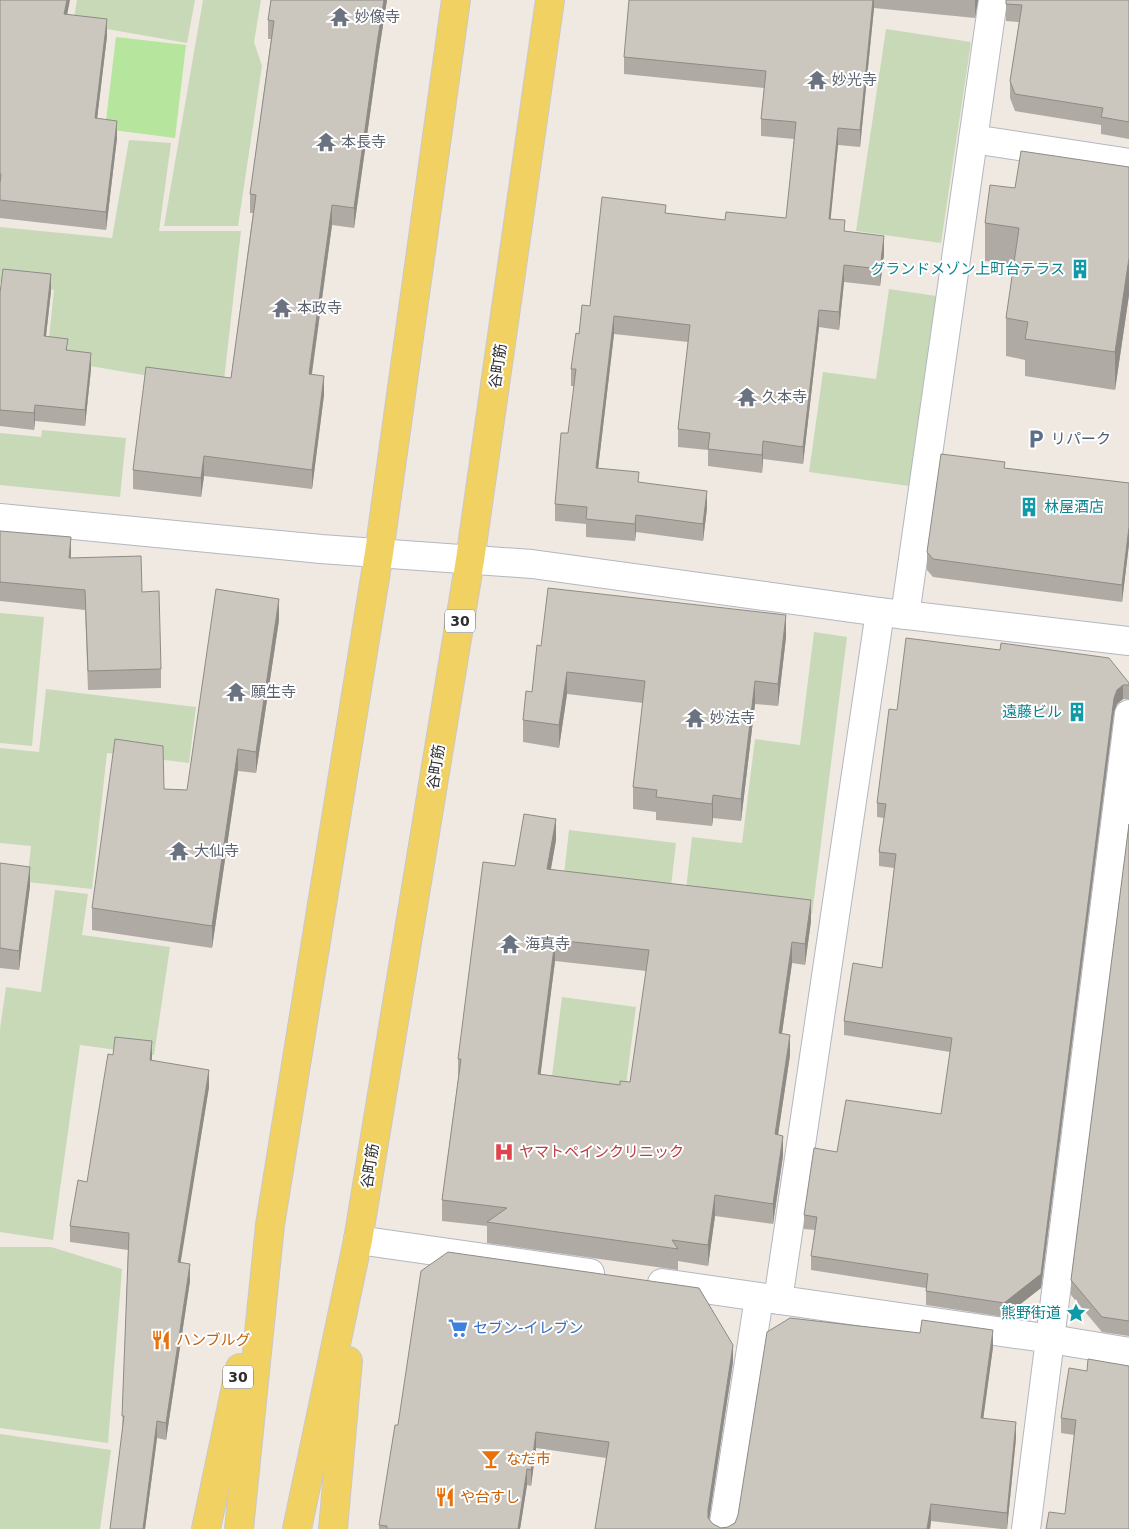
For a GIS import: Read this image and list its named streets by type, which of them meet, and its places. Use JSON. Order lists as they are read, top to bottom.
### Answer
{
  "streets": {
    "main road": ["谷町筋", "30"]
  },
  "crossings": [
    ["谷町筋", "30"]
  ],
  "places": {
    "temple": [
      "妙像寺",
      "妙光寺",
      "本長寺",
      "本政寺",
      "久本寺",
      "願生寺",
      "妙法寺",
      "大仙寺",
      "海真寺"
    ],
    "building": ["グランドメゾン上町台テラス", "林屋酒店", "遠藤ビル"],
    "parking": ["リパーク"],
    "hospital": ["ヤマトペインクリニック"],
    "place": ["熊野街道"],
    "supermarket": ["セブン-イレブン"],
    "restaurant": ["ハンブルグ", "や台すし"],
    "bar": ["なだ市"]
  }
}
